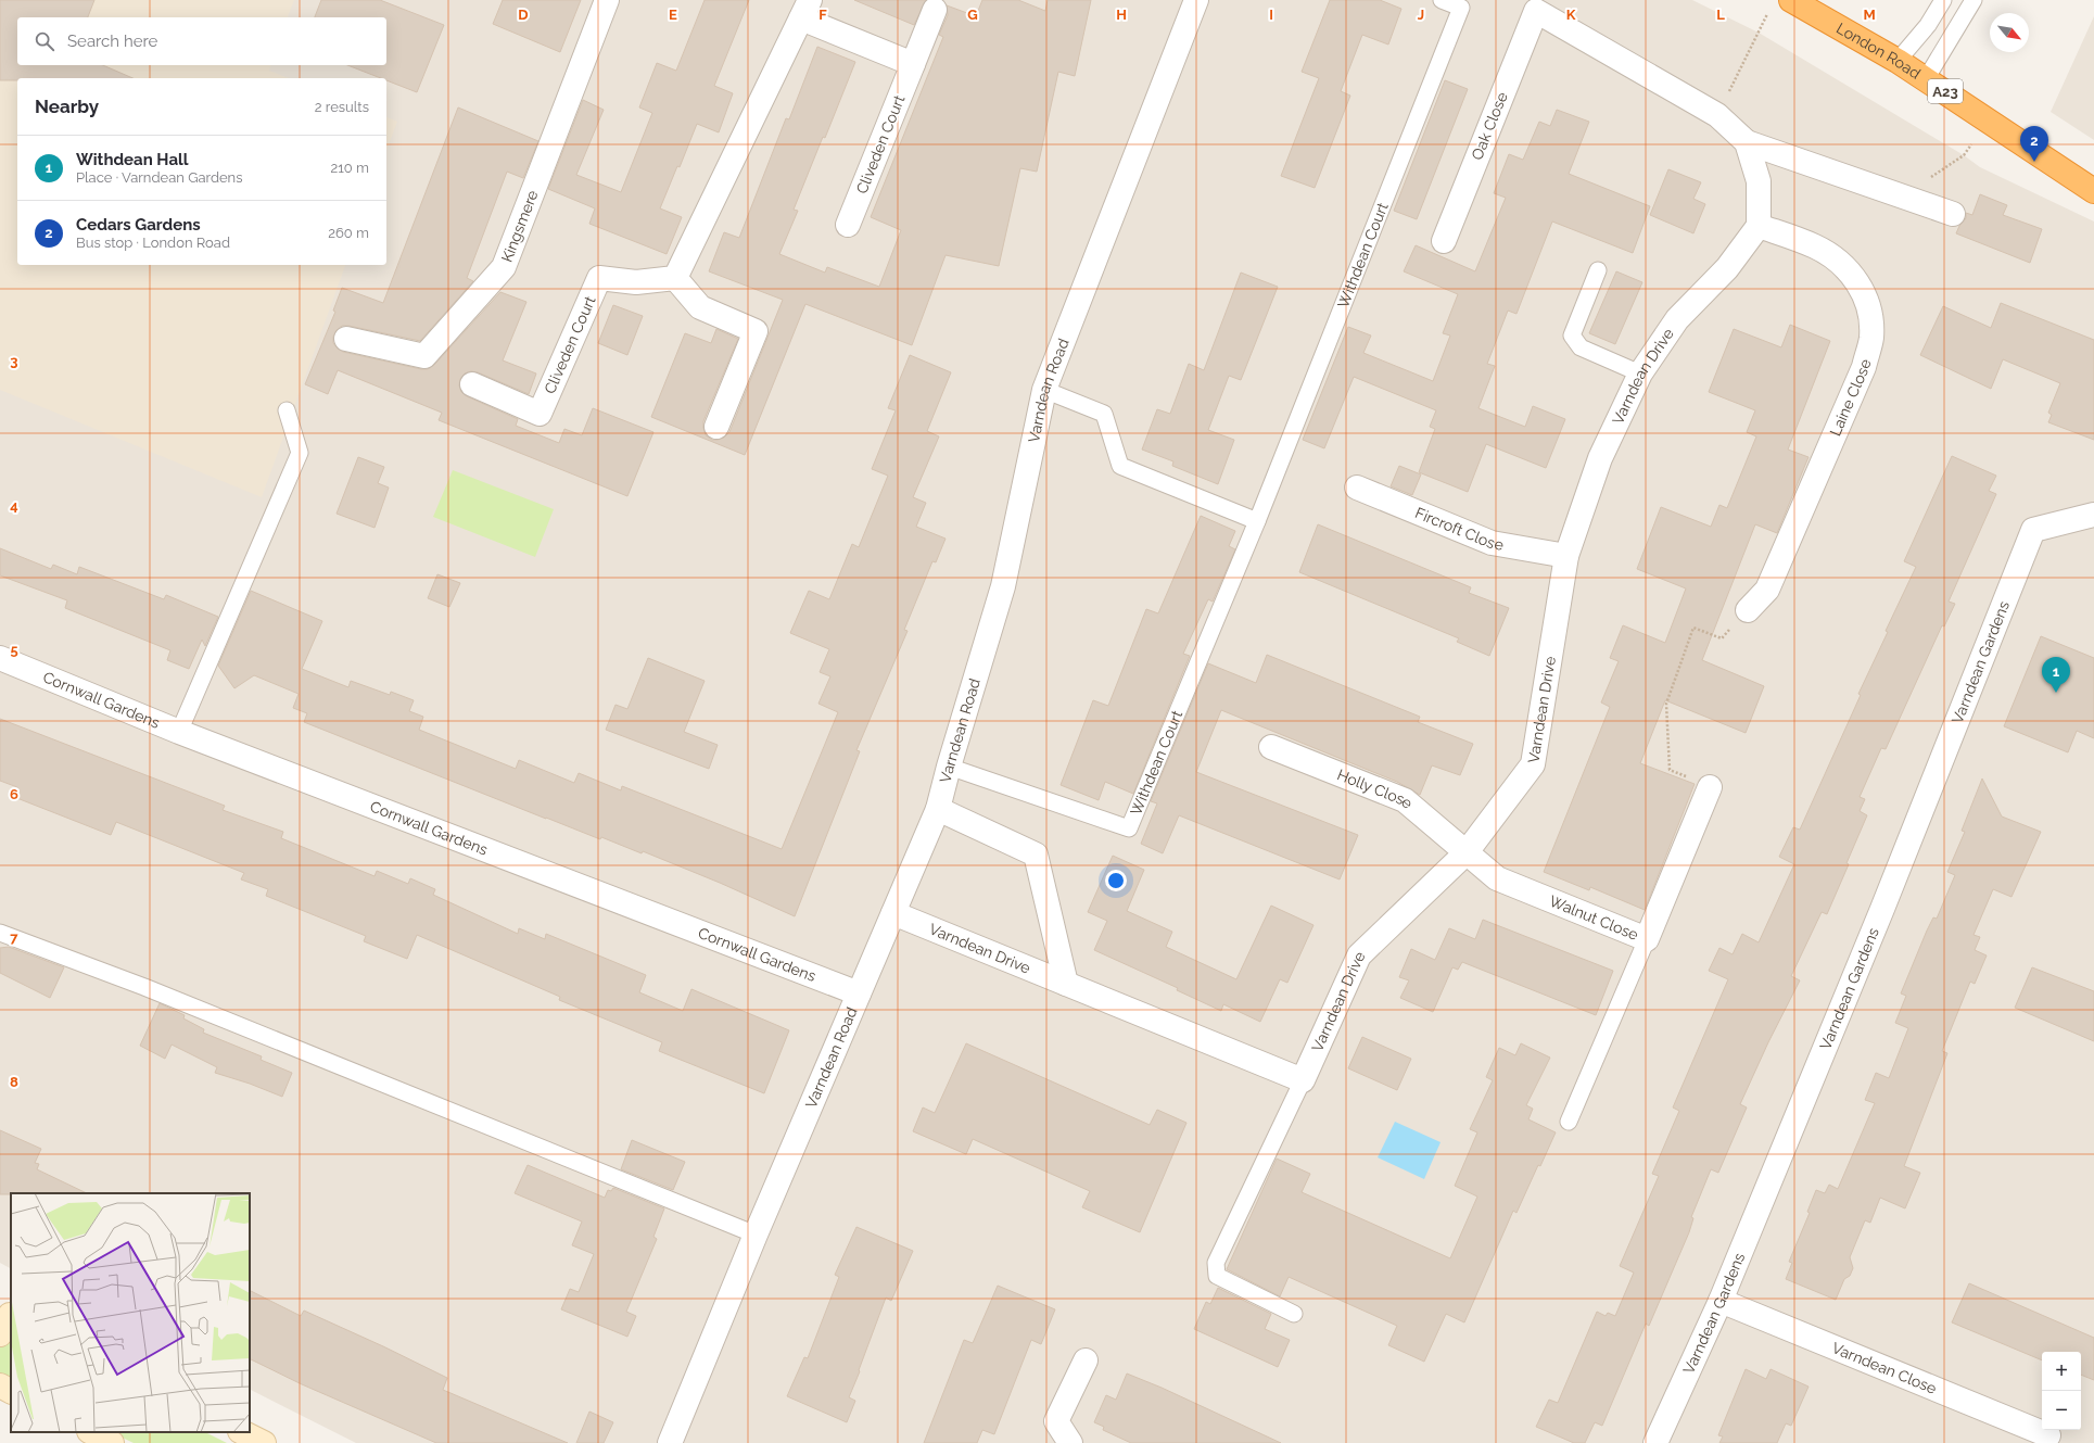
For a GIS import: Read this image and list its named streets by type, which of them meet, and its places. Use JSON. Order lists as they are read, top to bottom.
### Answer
{
  "streets": {
    "highway": ["London Road", "A23"],
    "street": [
      "Oak Close",
      "Cliveden Court",
      "Kingsmere",
      "Varndean Drive",
      "Varndean Road",
      "Laine Close",
      "Fircroft Close",
      "Varndean Gardens",
      "Cornwall Gardens",
      "Holly Close",
      "Walnut Close",
      "Varndean Close"
    ],
    "lane": ["Withdean Court"]
  },
  "crossings": [
    ["Withdean Court", "Varndean Road"],
    ["Varndean Drive", "Varndean Road"],
    ["Varndean Drive", "Laine Close"],
    ["Varndean Drive", "Fircroft Close"],
    ["Varndean Drive", "Holly Close"],
    ["Varndean Drive", "Walnut Close"],
    ["Varndean Road", "Cornwall Gardens"],
    ["Varndean Gardens", "Varndean Close"],
    ["Holly Close", "Walnut Close"]
  ],
  "north": "bottom right",
  "page": {
    "search": "Search here",
    "heading": ["Nearby", "2 results"],
    "pins": ["2", "1"],
    "list": [
      {
        "mark": "1",
        "name": "Withdean Hall",
        "note": "Place · Varndean Gardens",
        "value": "210 m"
      },
      {
        "mark": "2",
        "name": "Cedars Gardens",
        "note": "Bus stop · London Road",
        "value": "260 m"
      }
    ],
    "map_buttons": ["+", "−"]
  },
  "grid": {
    "columns": [
      "D",
      "E",
      "F",
      "G",
      "H",
      "I",
      "J",
      "K",
      "L",
      "M"
    ],
    "rows": [
      "3",
      "4",
      "5",
      "6",
      "7",
      "8"
    ]
  }
}
